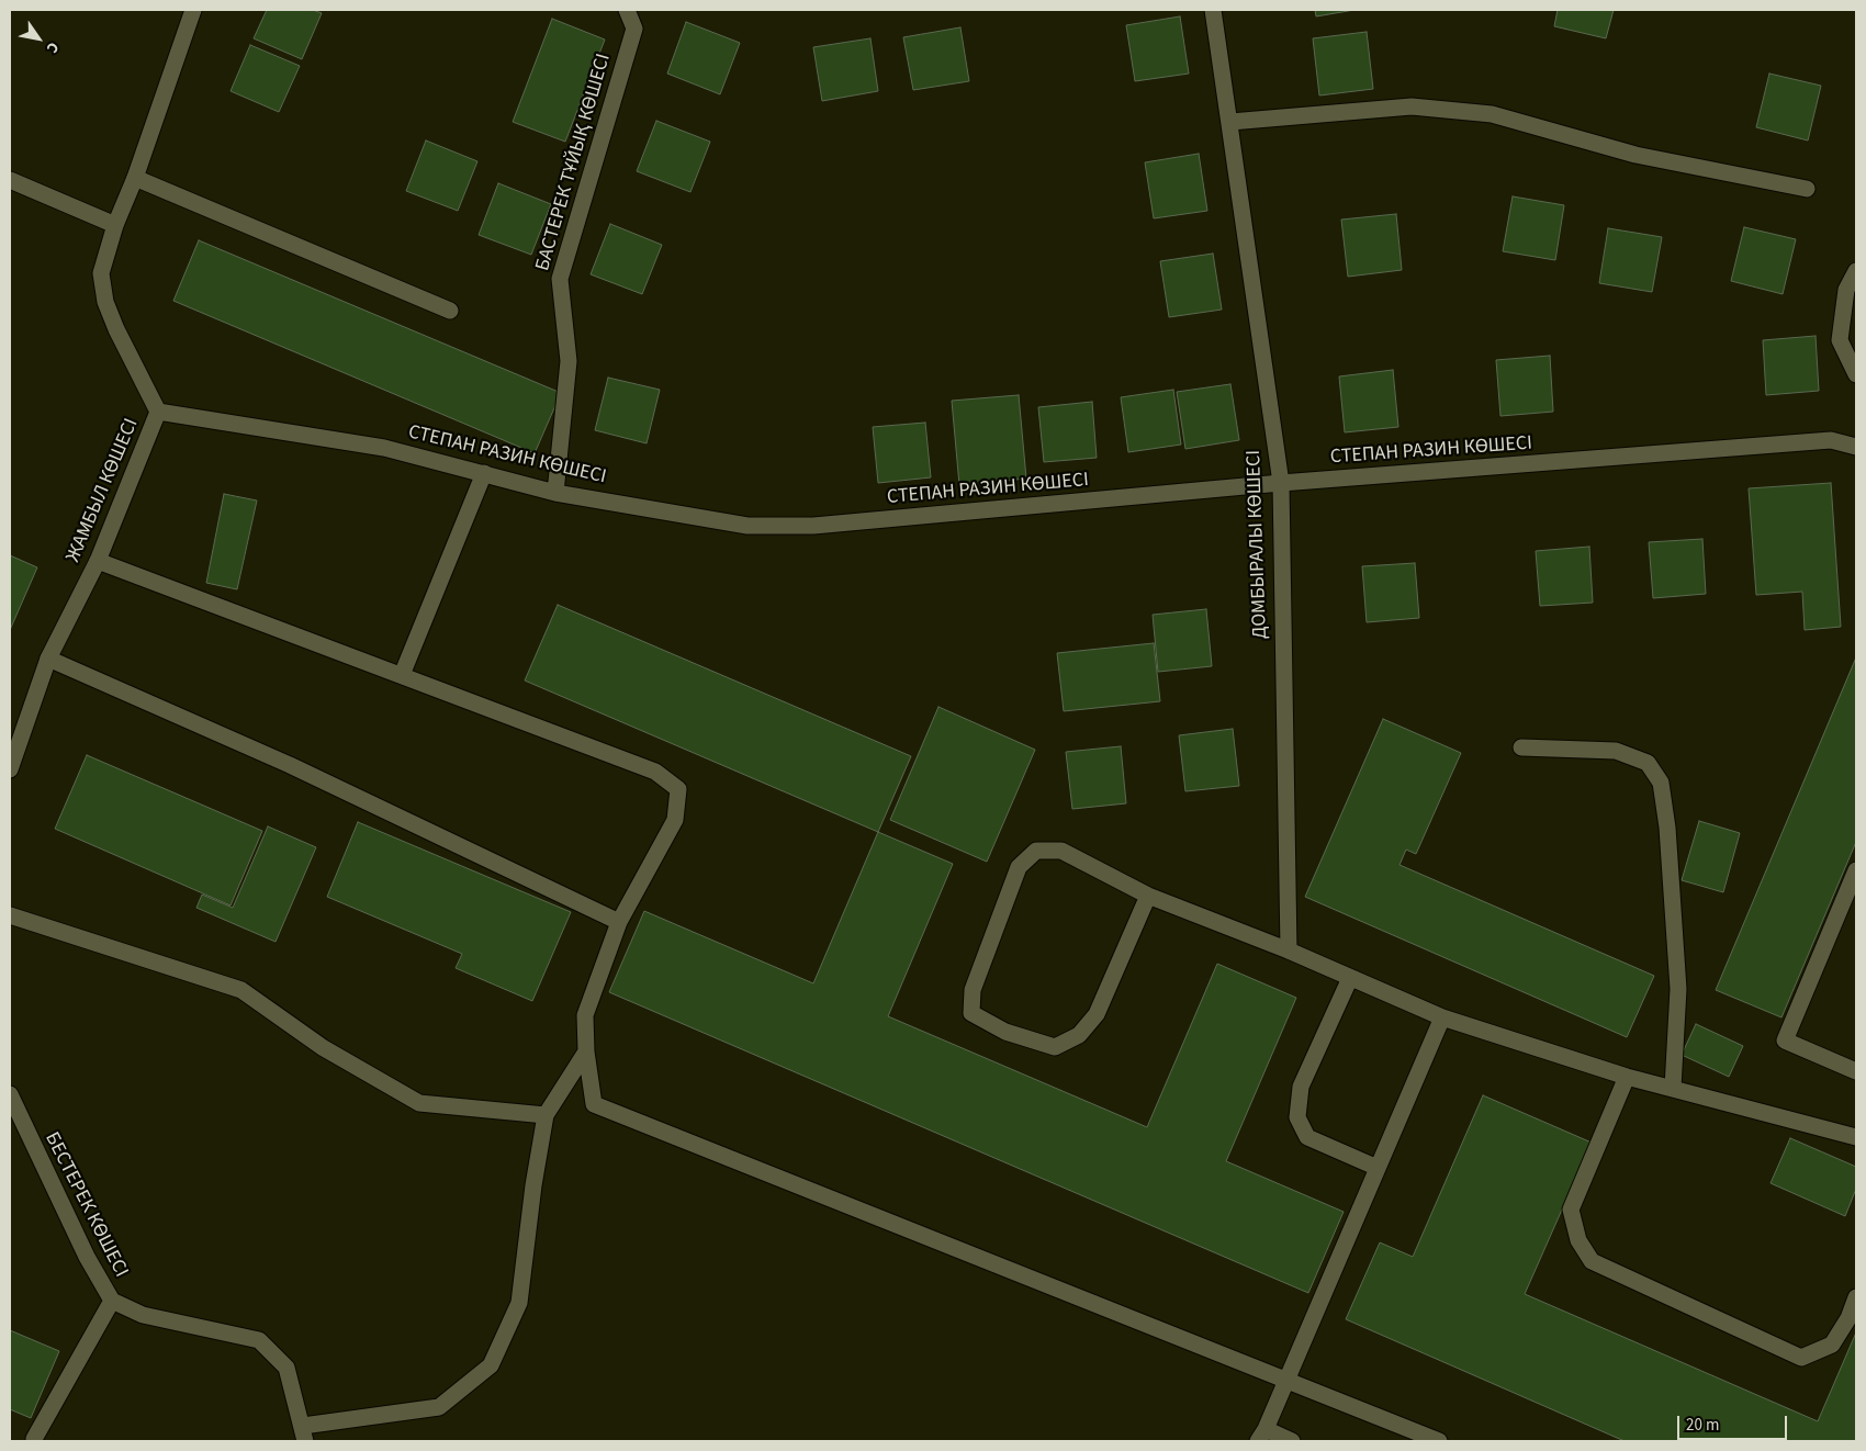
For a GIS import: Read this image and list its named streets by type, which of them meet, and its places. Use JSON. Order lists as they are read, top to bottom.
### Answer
{
  "streets": {
    "street": [
      "БАСТЕРЕК ТҰЙЫҚ КӨШЕСІ",
      "СТЕПАН РАЗИН КӨШЕСІ",
      "ЖАМБЫЛ КӨШЕСІ",
      "ДОМБЫРАЛЫ КӨШЕСІ",
      "БЕСТЕРЕК КӨШЕСІ"
    ]
  },
  "crossings": [
    ["БАСТЕРЕК ТҰЙЫҚ КӨШЕСІ", "СТЕПАН РАЗИН КӨШЕСІ"],
    ["СТЕПАН РАЗИН КӨШЕСІ", "ЖАМБЫЛ КӨШЕСІ"],
    ["СТЕПАН РАЗИН КӨШЕСІ", "ДОМБЫРАЛЫ КӨШЕСІ"]
  ],
  "scale_bar": "20 m",
  "north": "bottom right"
}
